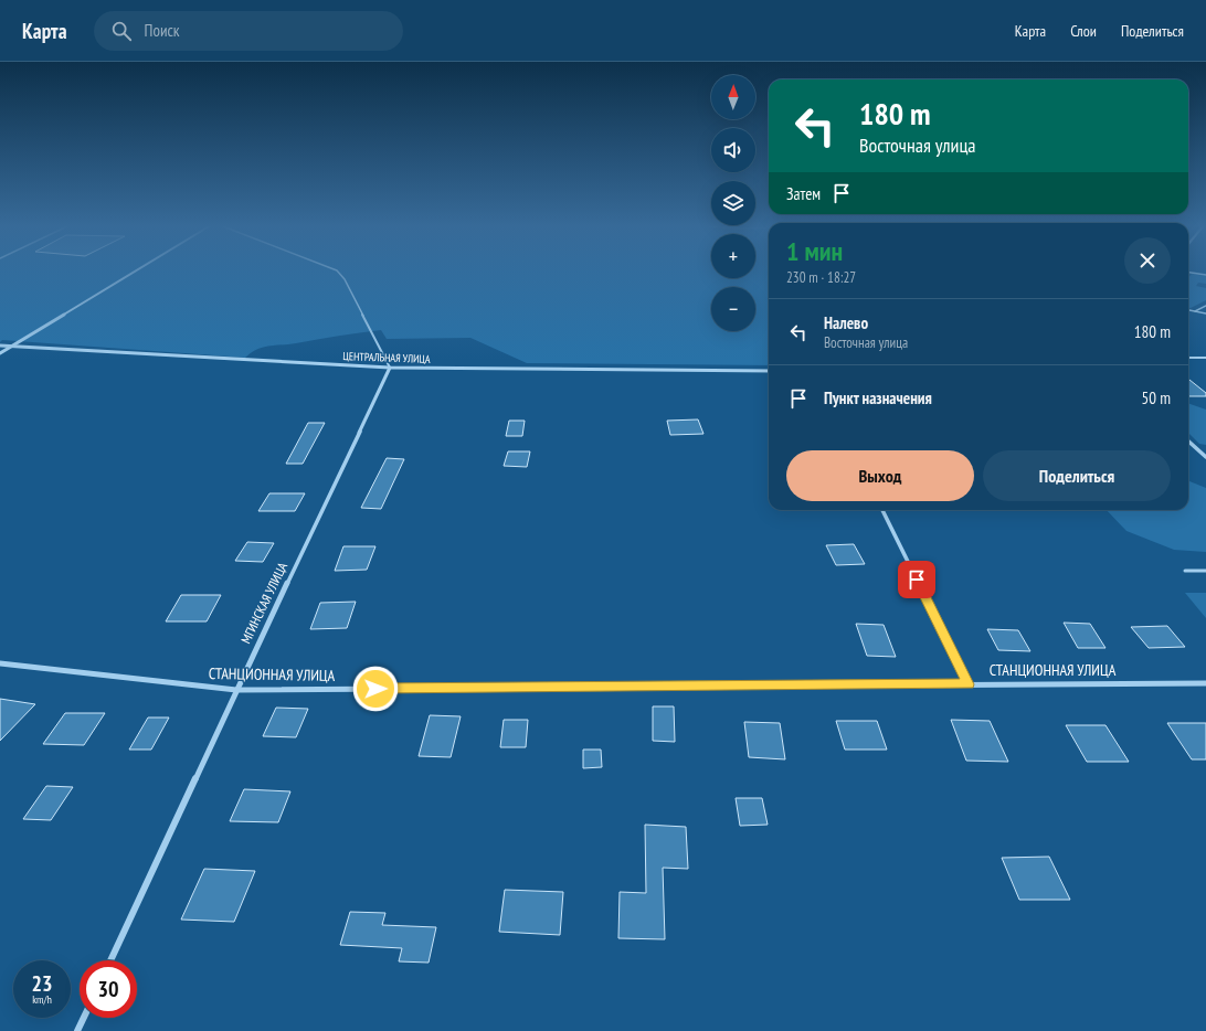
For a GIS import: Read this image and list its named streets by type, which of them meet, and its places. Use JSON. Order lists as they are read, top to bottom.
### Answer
{
  "streets": {
    "street": ["ЦЕНТРАЛЬНАЯ УЛИЦА", "МГИНСКАЯ УЛИЦА", "СТАНЦИОННАЯ УЛИЦА"]
  },
  "crossings": [
    ["ЦЕНТРАЛЬНАЯ УЛИЦА", "МГИНСКАЯ УЛИЦА"],
    ["МГИНСКАЯ УЛИЦА", "СТАНЦИОННАЯ УЛИЦА"]
  ],
  "north": "top",
  "page": {
    "header": "Карта",
    "search": "Поиск",
    "nav": ["Карта", "Слои", "Поделиться"],
    "map_buttons": ["+", "−"],
    "turn": ["180 m", "Восточная улица"],
    "then": "Затем",
    "heading": ["1 мин", "230 m · 18:27"],
    "list": [
      {
        "name": "Налево",
        "note": "Восточная улица",
        "value": "180 m"
      },
      {
        "name": "Пункт назначения",
        "value": "50 m"
      }
    ],
    "buttons": ["Выход", "Поделиться"],
    "speed": "23 km/h",
    "limit": "30"
  }
}
